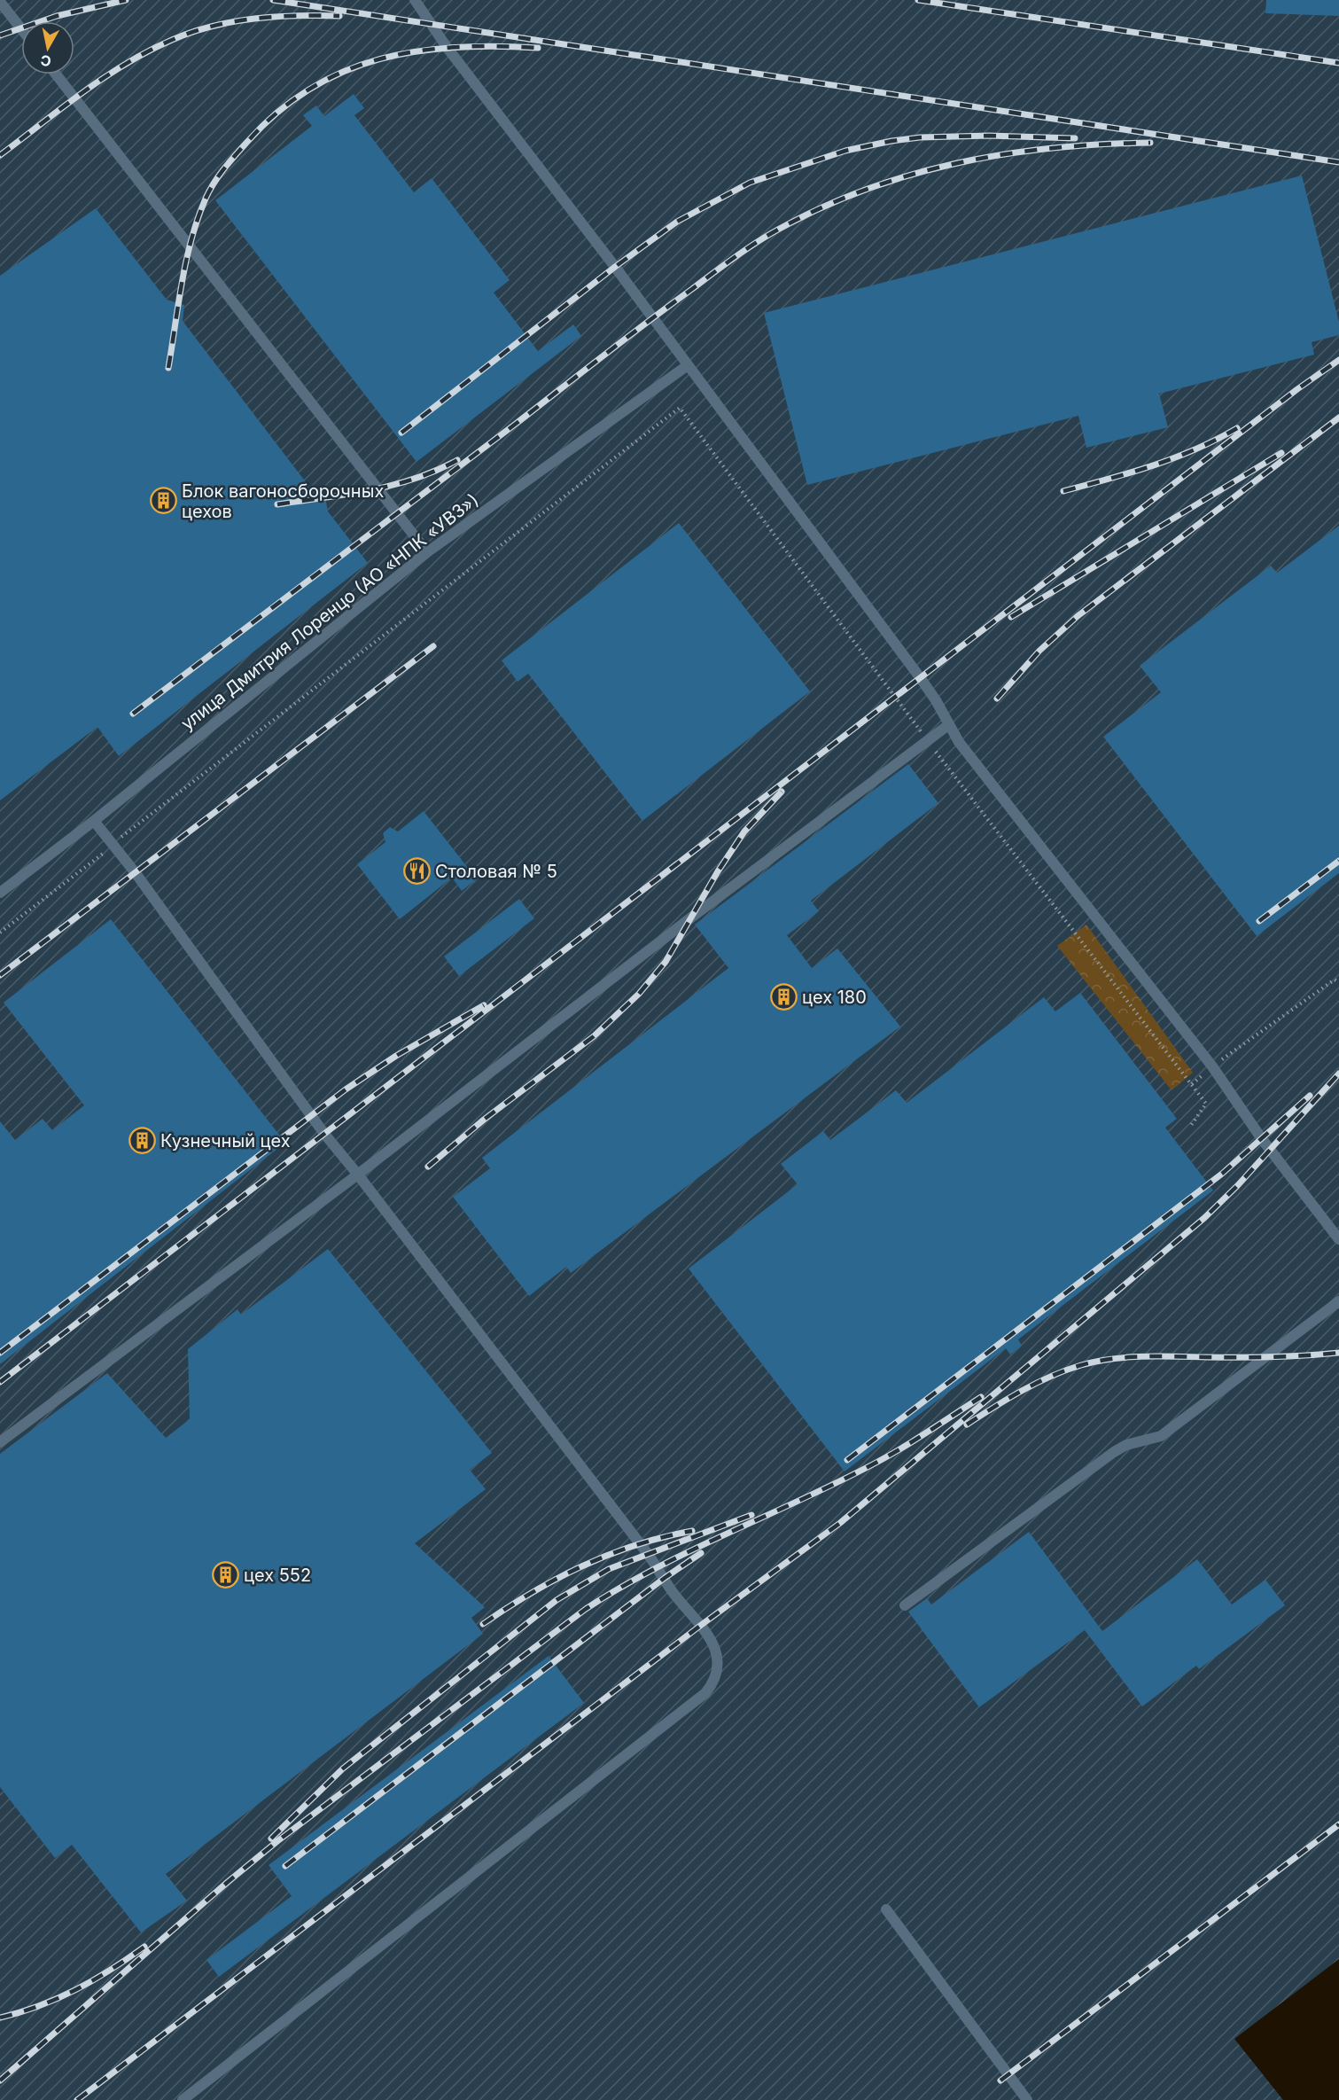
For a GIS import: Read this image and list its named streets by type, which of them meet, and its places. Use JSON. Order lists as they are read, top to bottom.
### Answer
{
  "streets": {
    "lane": ["улица Дмитрия Лоренцо (АО «НПК «УВЗ»)"]
  },
  "places": {
    "building": [
      "Блок вагоносборочных цехов",
      "цех 180",
      "Кузнечный цех",
      "цех 552"
    ],
    "restaurant": ["Столовая № 5"]
  },
  "north": "bottom"
}
